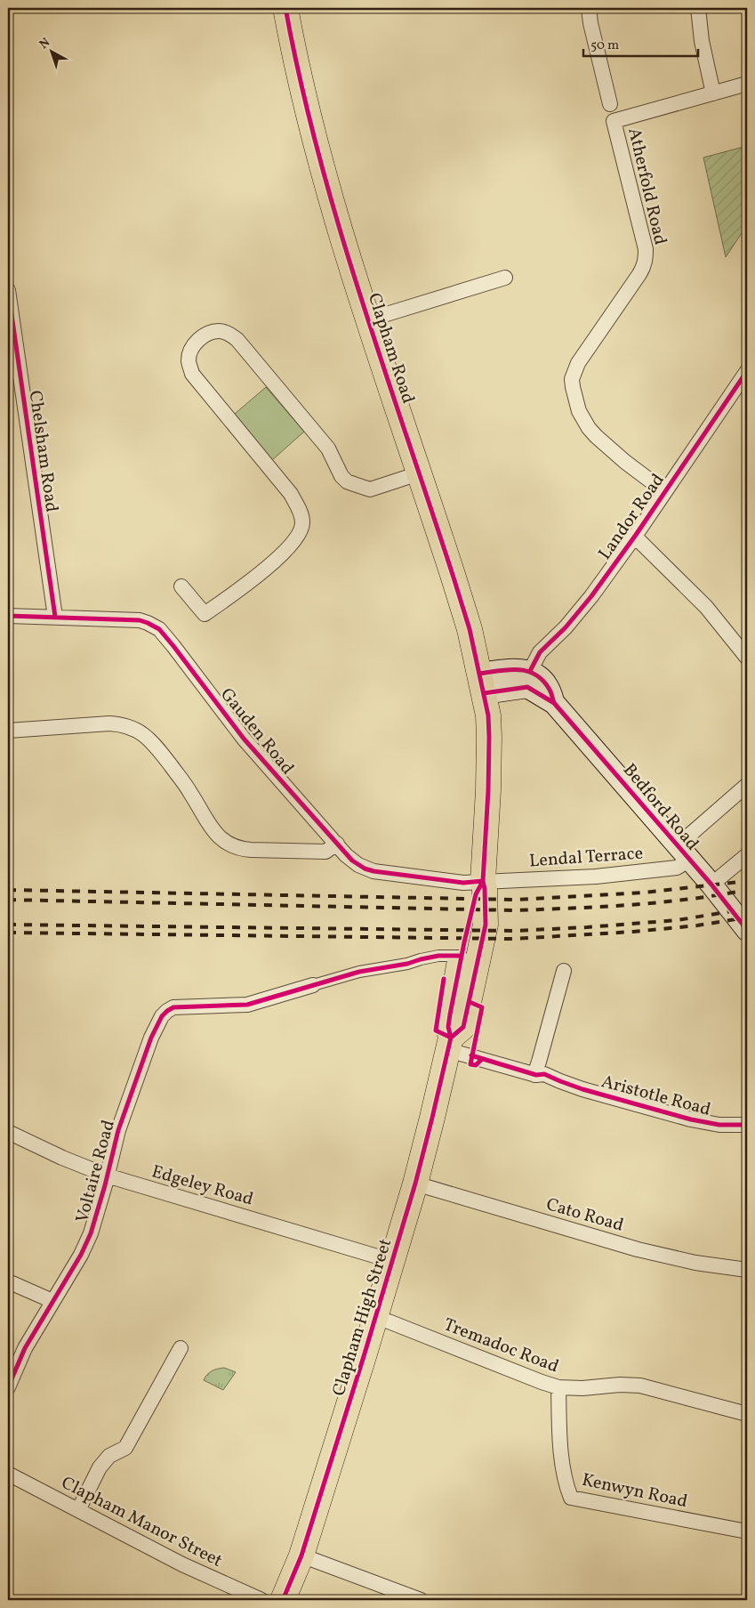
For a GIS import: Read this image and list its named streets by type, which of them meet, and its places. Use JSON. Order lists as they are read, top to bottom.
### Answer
{
  "streets": {
    "highway": ["Clapham Road", "Clapham High Street"],
    "main road": ["Bedford Road"],
    "street": [
      "Atherfold Road",
      "Chelsham Road",
      "Landor Road",
      "Gauden Road",
      "Lendal Terrace",
      "Aristotle Road",
      "Voltaire Road",
      "Edgeley Road",
      "Cato Road",
      "Tremadoc Road",
      "Kenwyn Road",
      "Clapham Manor Street"
    ]
  },
  "crossings": [
    ["Atherfold Road", "Landor Road"],
    ["Clapham Road", "Bedford Road"],
    ["Clapham Road", "Clapham High Street"],
    ["Chelsham Road", "Gauden Road"],
    ["Landor Road", "Bedford Road"],
    ["Gauden Road", "Lendal Terrace"],
    ["Gauden Road", "Clapham High Street"],
    ["Bedford Road", "Lendal Terrace"],
    ["Bedford Road", "Clapham High Street"],
    ["Lendal Terrace", "Clapham High Street"],
    ["Aristotle Road", "Clapham High Street"],
    ["Voltaire Road", "Edgeley Road"],
    ["Voltaire Road", "Clapham High Street"],
    ["Edgeley Road", "Clapham High Street"],
    ["Cato Road", "Clapham High Street"],
    ["Clapham High Street", "Tremadoc Road"],
    ["Tremadoc Road", "Kenwyn Road"]
  ],
  "scale_bar": "50 m",
  "north": "top left"
}
